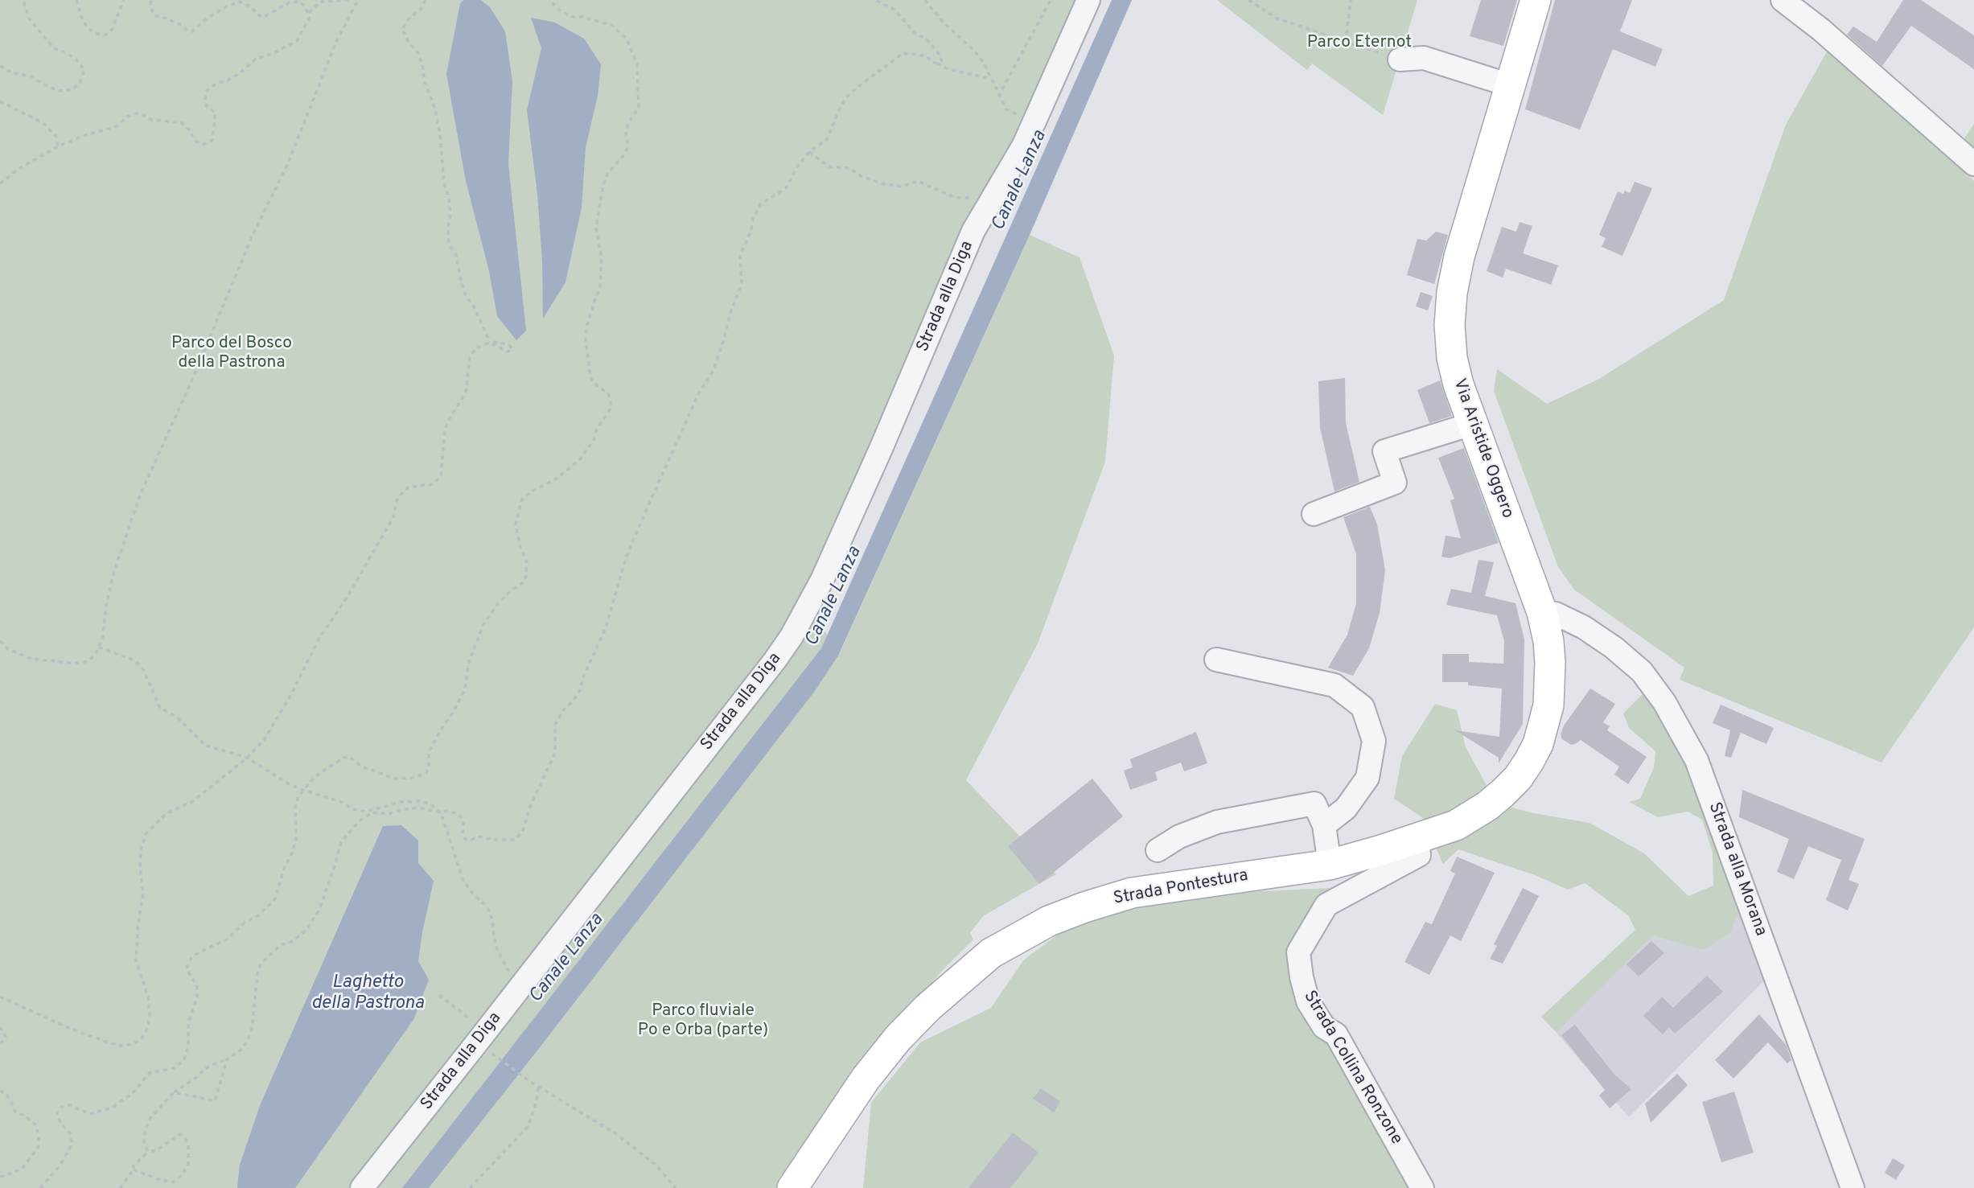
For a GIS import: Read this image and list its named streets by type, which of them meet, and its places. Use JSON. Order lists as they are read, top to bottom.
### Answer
{
  "streets": {
    "main road": ["Via Aristide Oggero", "Strada Pontestura"],
    "street": ["Strada alla Diga", "Strada alla Morana", "Strada Collina Ronzone"]
  },
  "crossings": [
    ["Via Aristide Oggero", "Strada alla Morana"],
    ["Via Aristide Oggero", "Strada Pontestura"],
    ["Via Aristide Oggero", "Strada Collina Ronzone"],
    ["Strada Pontestura", "Strada Collina Ronzone"]
  ],
  "water": ["Canale Lanza", "Laghetto della Pastrona"],
  "parks": ["Parco Eternot", "Parco del Bosco della Pastrona", "Parco fluviale Po e Orba (parte)"]
}
